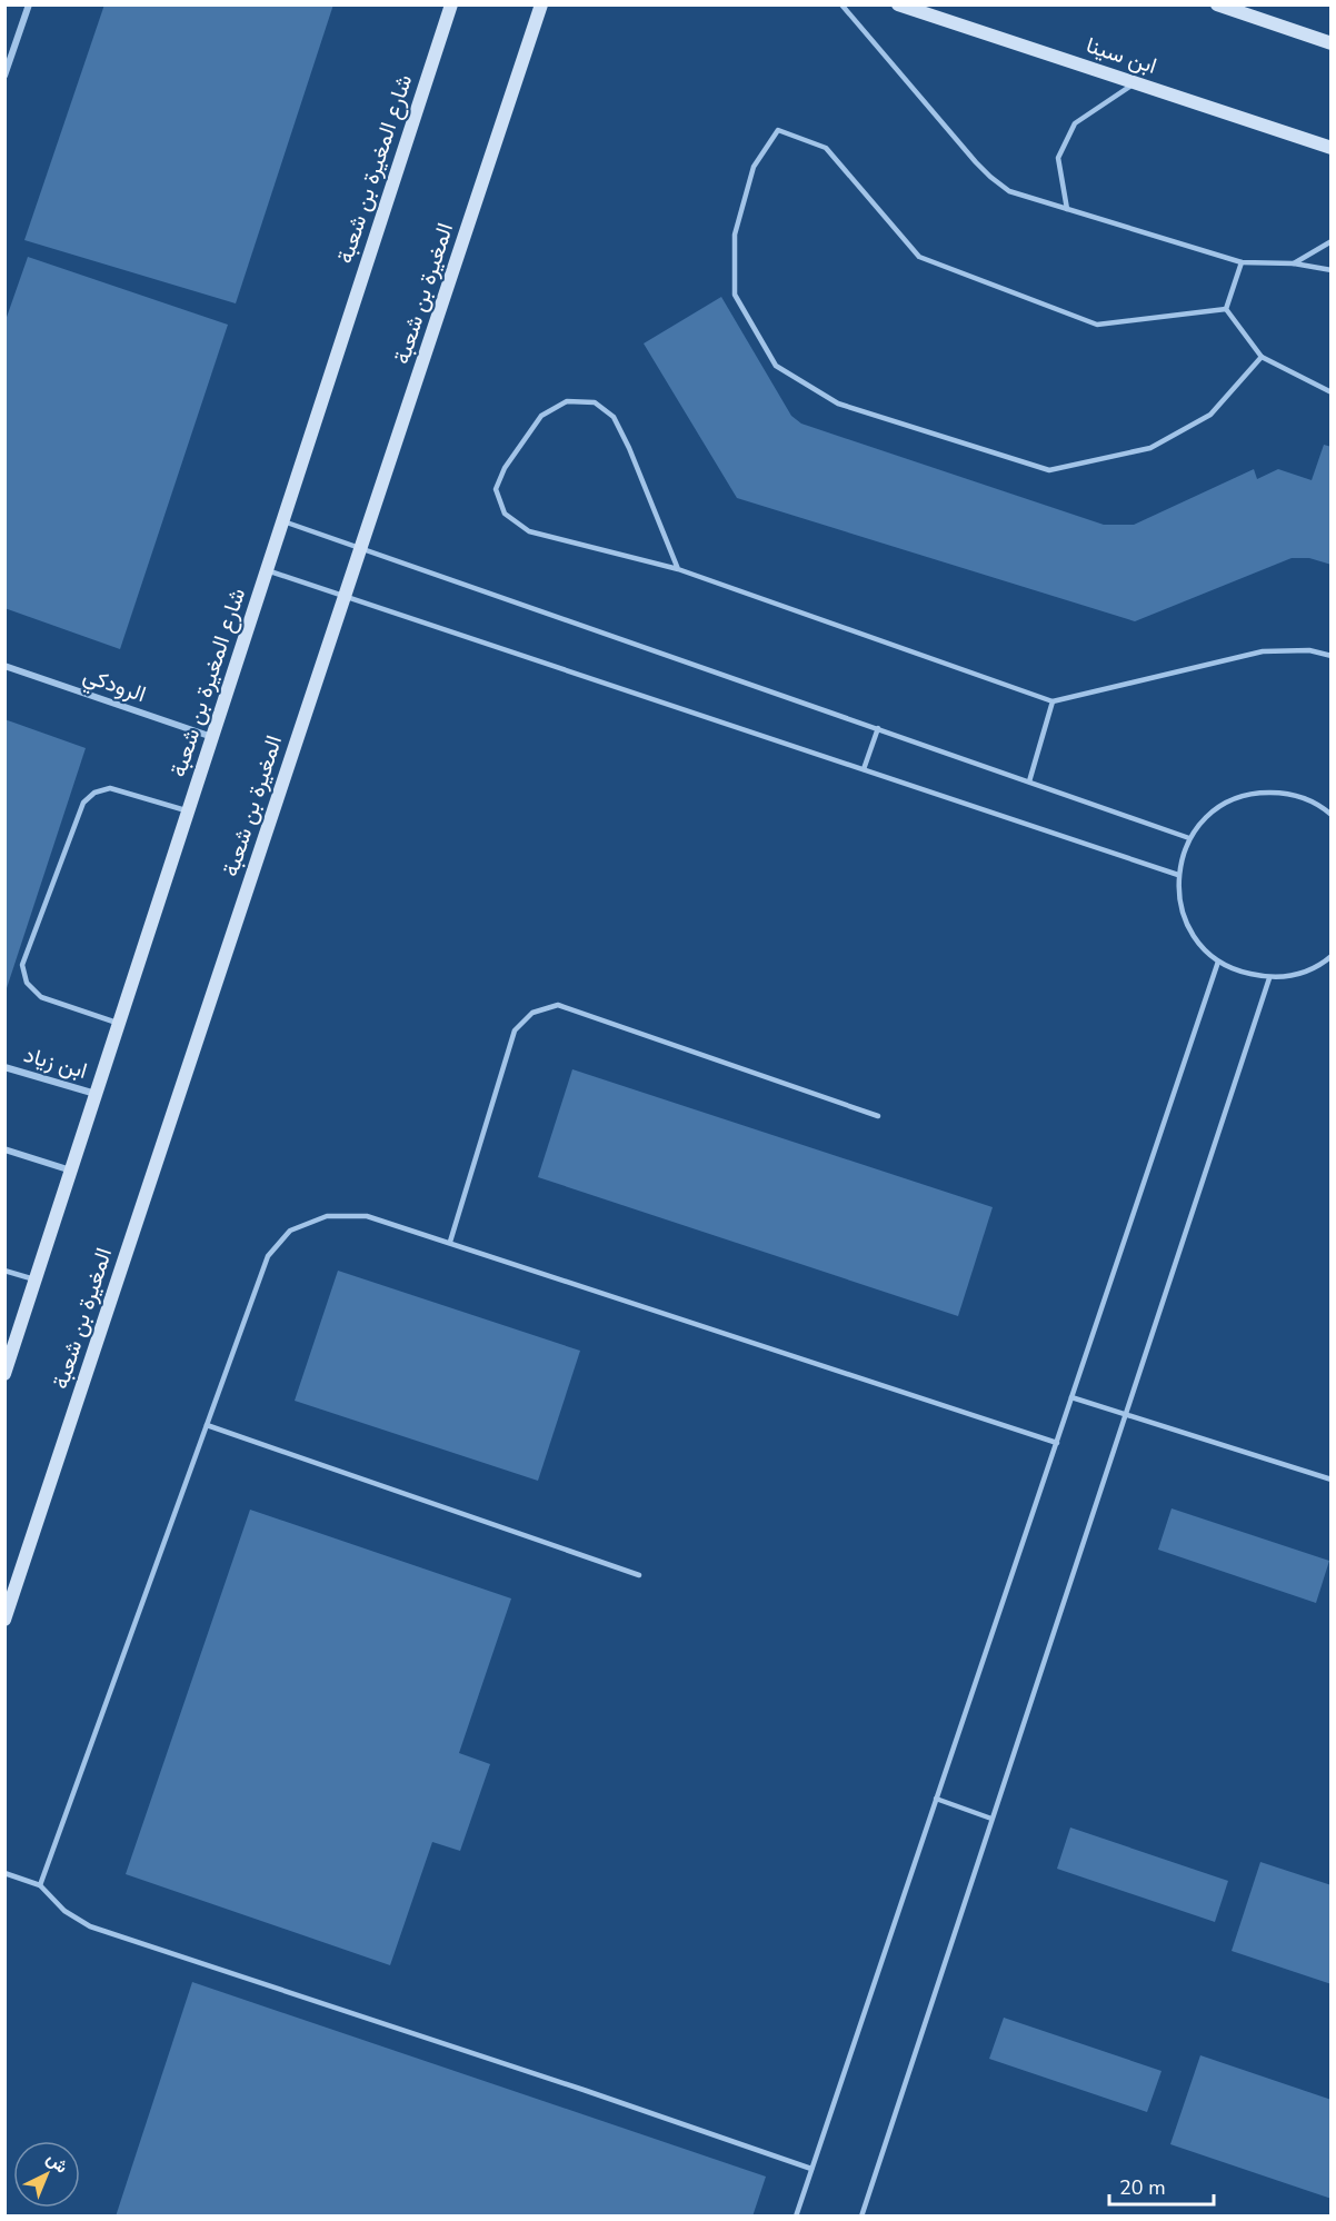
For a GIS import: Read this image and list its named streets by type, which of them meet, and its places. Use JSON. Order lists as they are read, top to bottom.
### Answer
{
  "streets": {
    "street": [
      "ابن سينا",
      "شارع المغيرة بن شعبة",
      "المغيرة بن شعبة",
      "الرودكي",
      "ابن زياد"
    ]
  },
  "crossings": [
    ["شارع المغيرة بن شعبة", "الرودكي"],
    ["شارع المغيرة بن شعبة", "ابن زياد"]
  ],
  "scale_bar": "20 m",
  "north": "top right"
}
